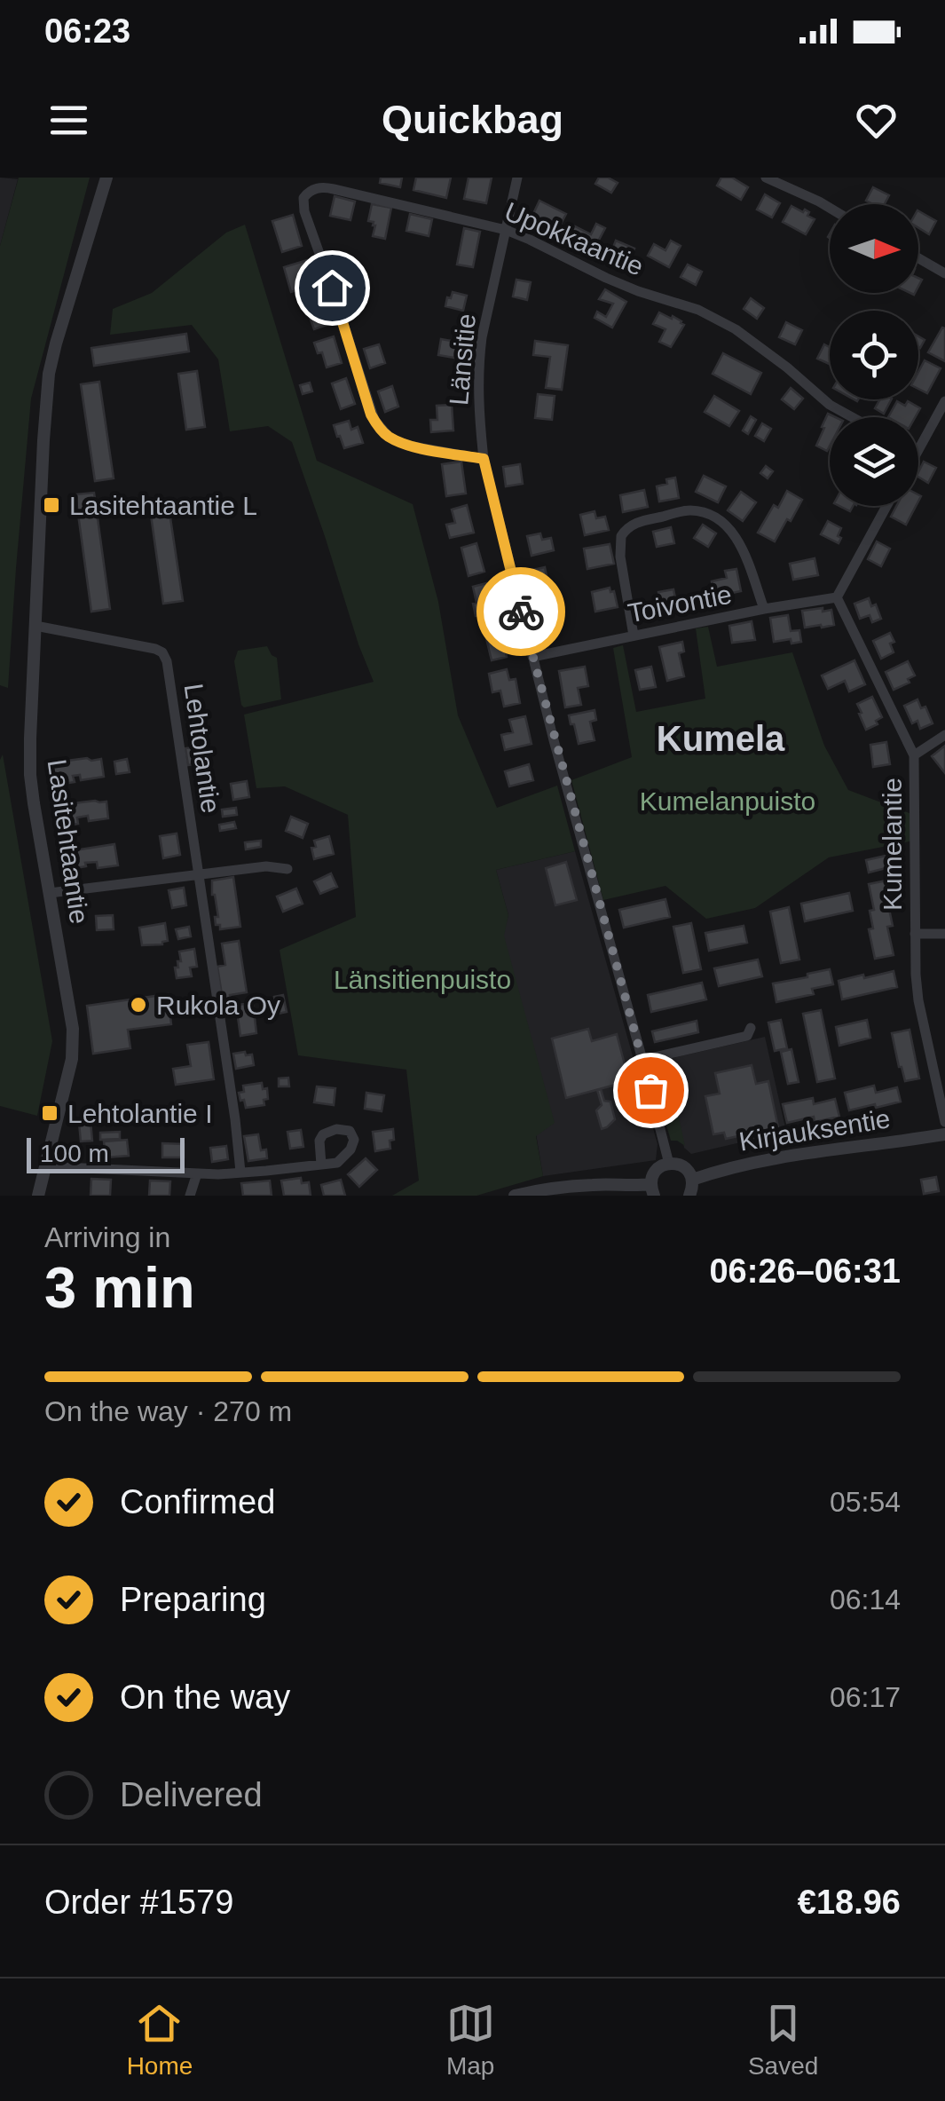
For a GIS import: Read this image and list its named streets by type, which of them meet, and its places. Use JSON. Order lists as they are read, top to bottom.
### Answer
{
  "streets": {
    "street": [
      "Upokkaantie",
      "Länsitie",
      "Toivontie",
      "Lehtolantie",
      "Lasitehtaantie",
      "Kumelantie",
      "Kirjauksentie"
    ]
  },
  "crossings": [
    ["Upokkaantie", "Länsitie"],
    ["Länsitie", "Toivontie"],
    ["Toivontie", "Kumelantie"],
    ["Lehtolantie", "Lasitehtaantie"]
  ],
  "districts": ["Kumela"],
  "parks": ["Kumelanpuisto", "Länsitienpuisto"],
  "places": {
    "transit": ["Lasitehtaantie L", "Lehtolantie I"],
    "other": ["Rukola Oy"]
  },
  "scale_bar": "100 m",
  "north": "right",
  "page": {
    "status": "06:23",
    "header": "Quickbag",
    "scale": "100 m",
    "heading": ["3 min", "Arriving in", "06:26–06:31"],
    "panel": ["Order #1579", "€18.96"],
    "bar": "On the way · 270 m",
    "list": [
      ["Confirmed", "05:54"],
      ["Preparing", "06:14"],
      ["On the way", "06:17"],
      "Delivered"
    ],
    "tabs": ["Home", "Map", "Saved"]
  }
}
